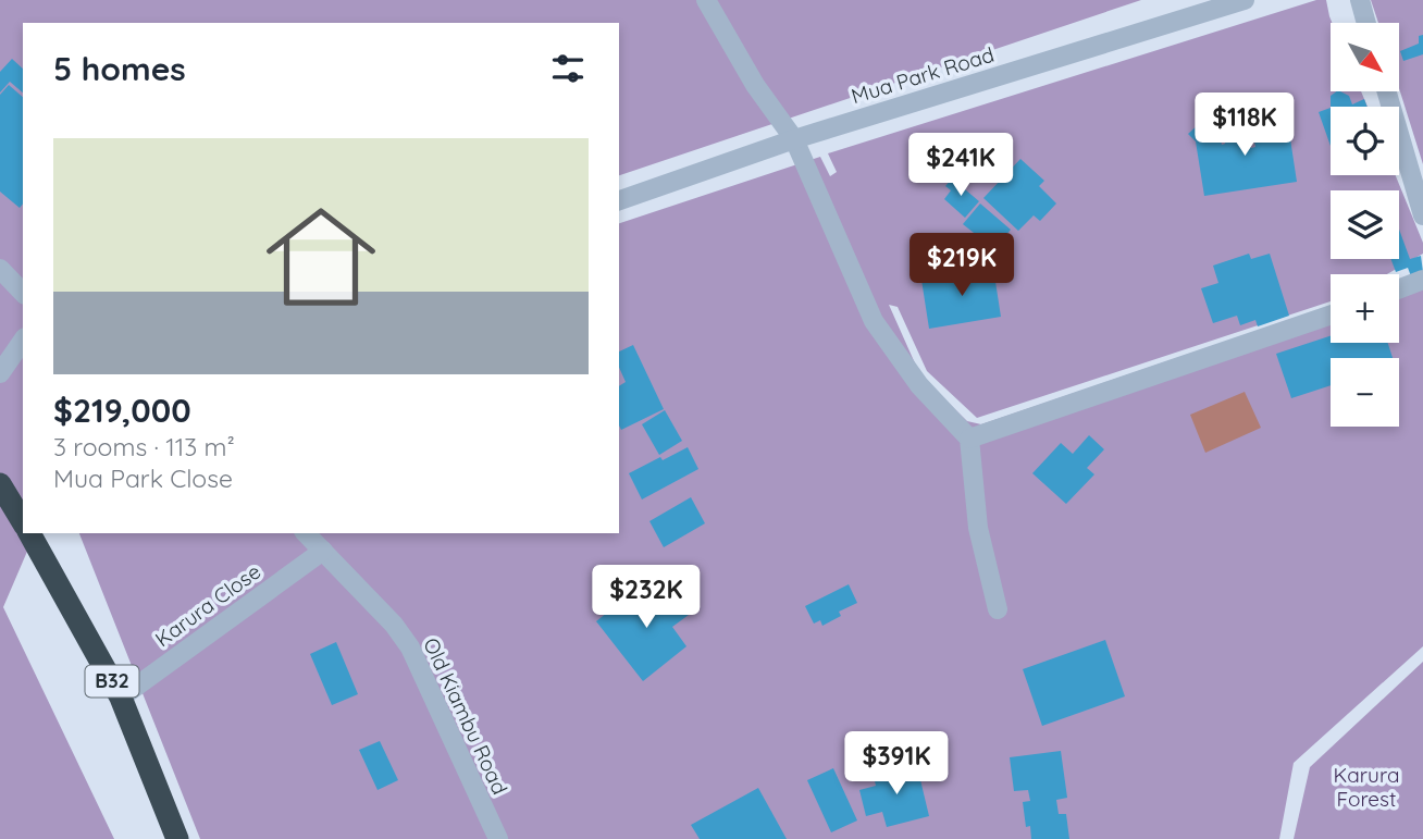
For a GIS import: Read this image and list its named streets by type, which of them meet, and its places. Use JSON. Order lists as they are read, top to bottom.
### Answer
{
  "streets": {
    "highway": ["B32"],
    "street": ["Mua Park Road", "Karura Close", "Old Kiambu Road"]
  },
  "crossings": [
    ["Karura Close", "B32"],
    ["Karura Close", "Old Kiambu Road"]
  ],
  "parks": ["Karura Forest"],
  "north": "bottom right",
  "page": {
    "map_buttons": ["+", "−"],
    "heading": "5 homes",
    "price": [
      "$118K",
      "$241K",
      "$219K",
      "$232K",
      "$391K"
    ],
    "list": [
      {
        "name": "$219,000",
        "note": "3 rooms · 113 m² · Mua Park Close"
      }
    ]
  }
}
